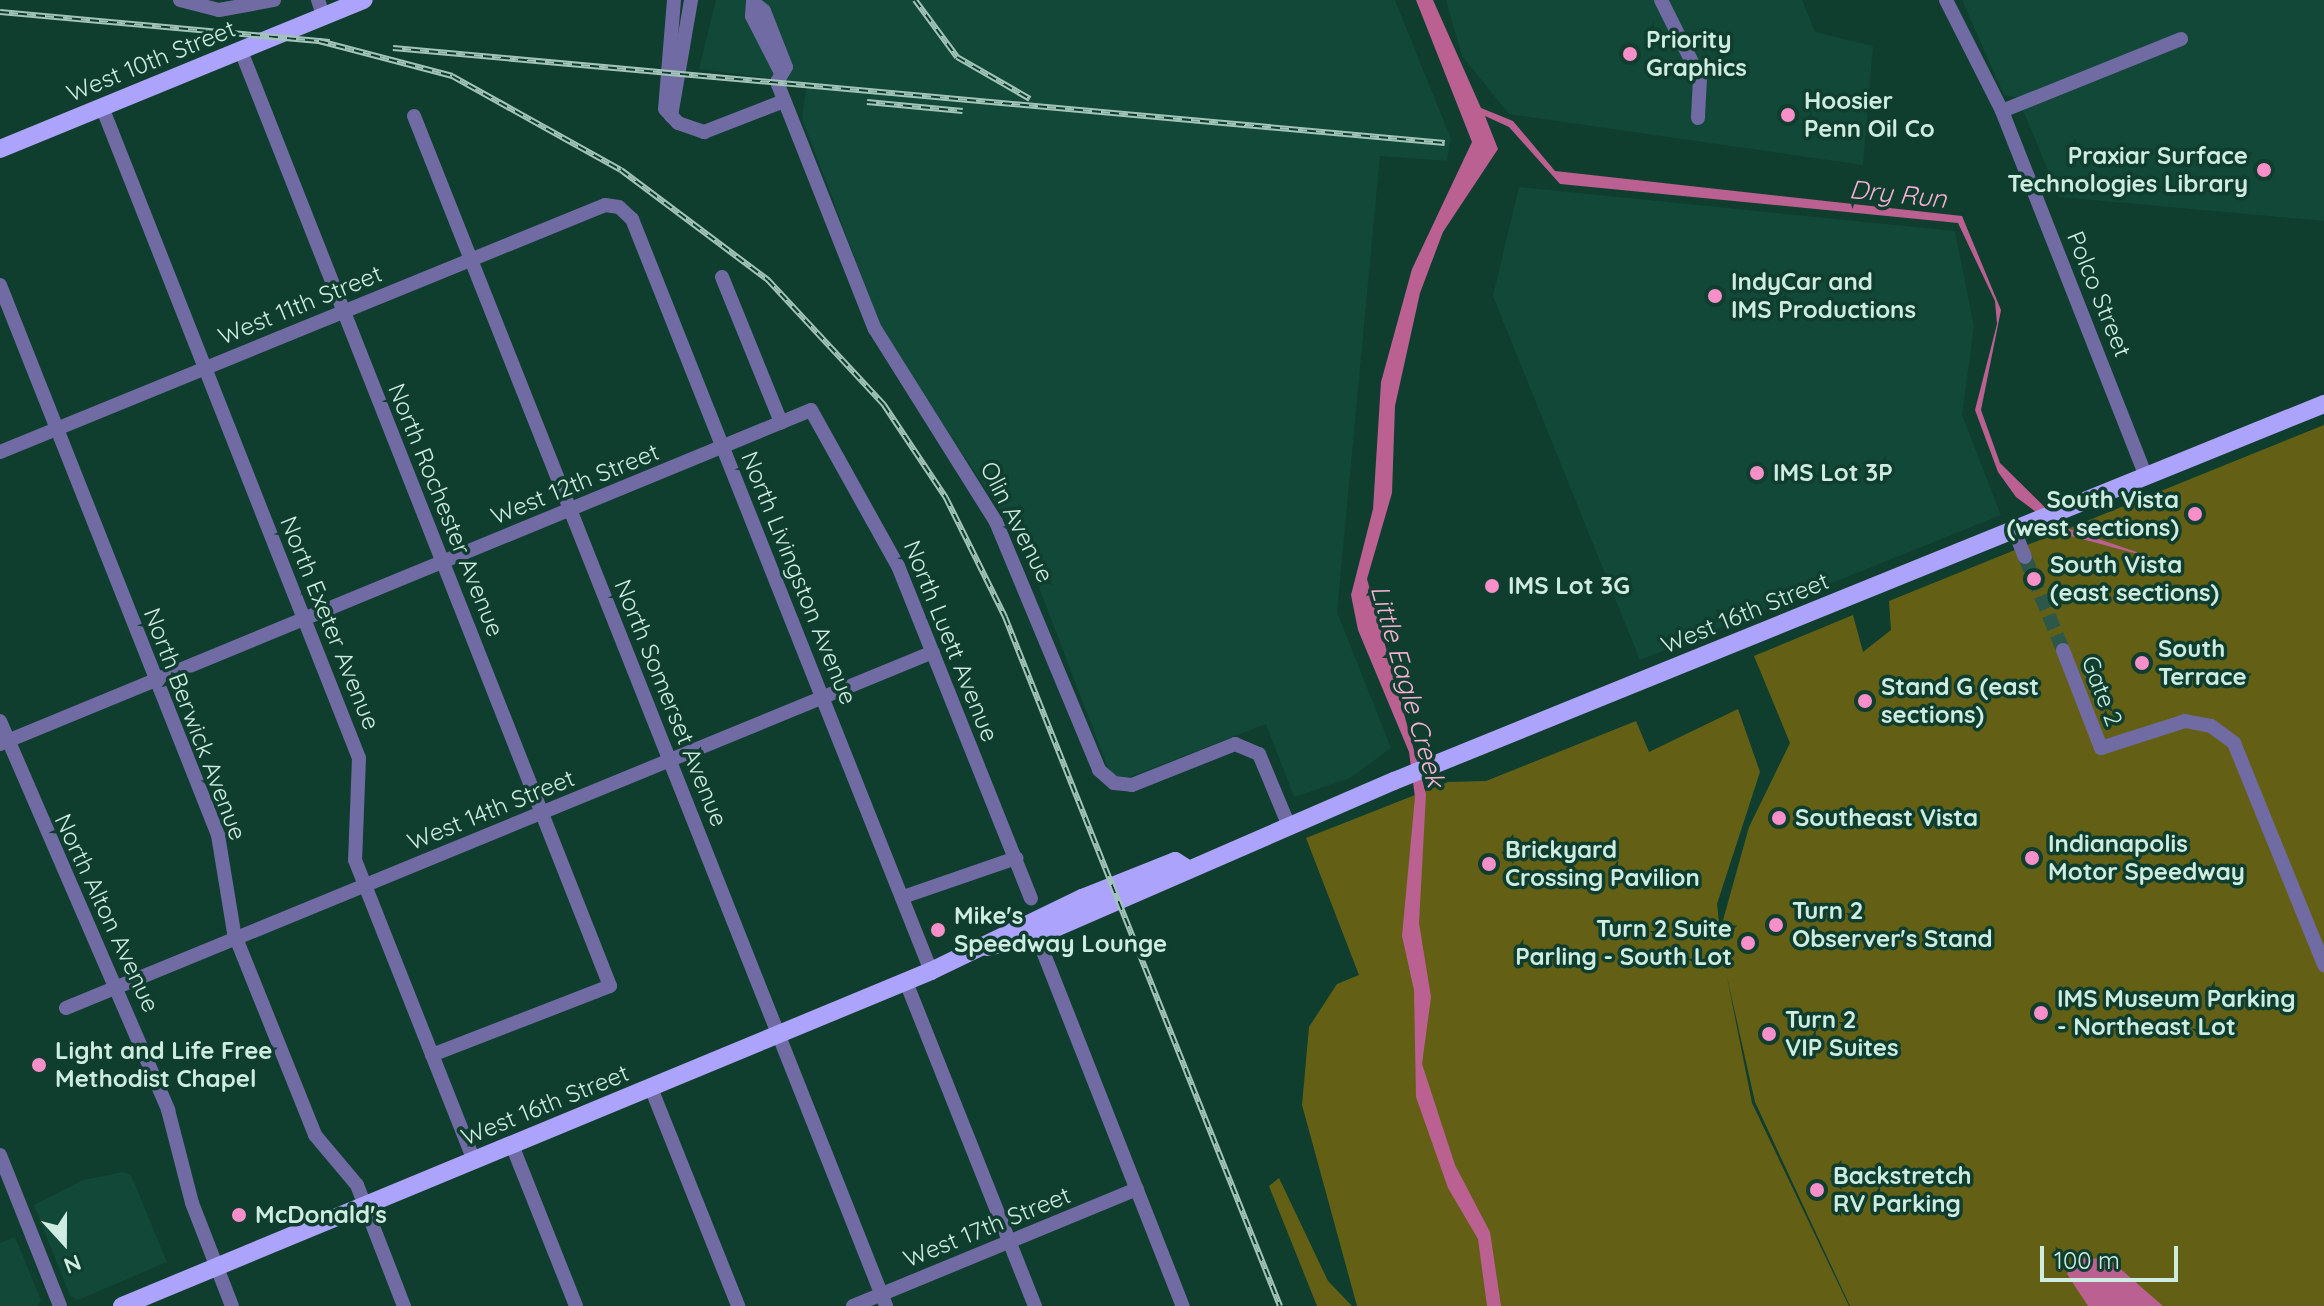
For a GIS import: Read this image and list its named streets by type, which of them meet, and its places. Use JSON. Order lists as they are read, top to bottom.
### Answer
{
  "streets": {
    "main road": ["West 10th Street", "West 16th Street"],
    "street": [
      "Polco Street",
      "West 11th Street",
      "West 12th Street",
      "North Rochester Avenue",
      "Olin Avenue",
      "North Livingston Avenue",
      "North Exeter Avenue",
      "North Luett Avenue",
      "Gate 2",
      "North Somerset Avenue",
      "North Berwick Avenue",
      "West 14th Street",
      "North Alton Avenue",
      "West 17th Street"
    ]
  },
  "crossings": [
    ["West 10th Street", "North Rochester Avenue"],
    ["West 10th Street", "North Exeter Avenue"],
    ["Polco Street", "West 16th Street"],
    ["West 11th Street", "North Rochester Avenue"],
    ["West 11th Street", "North Livingston Avenue"],
    ["West 11th Street", "North Exeter Avenue"],
    ["West 11th Street", "North Somerset Avenue"],
    ["West 11th Street", "North Berwick Avenue"],
    ["West 12th Street", "North Rochester Avenue"],
    ["West 12th Street", "North Livingston Avenue"],
    ["West 12th Street", "North Exeter Avenue"],
    ["West 12th Street", "North Luett Avenue"],
    ["West 12th Street", "North Somerset Avenue"],
    ["West 12th Street", "North Berwick Avenue"],
    ["West 12th Street", "North Alton Avenue"],
    ["North Rochester Avenue", "North Exeter Avenue"],
    ["North Rochester Avenue", "West 14th Street"],
    ["Olin Avenue", "West 16th Street"],
    ["North Livingston Avenue", "West 16th Street"],
    ["North Livingston Avenue", "West 14th Street"],
    ["West 16th Street", "North Exeter Avenue"],
    ["West 16th Street", "North Somerset Avenue"],
    ["West 16th Street", "North Berwick Avenue"],
    ["West 16th Street", "North Alton Avenue"],
    ["North Exeter Avenue", "West 14th Street"],
    ["North Luett Avenue", "West 14th Street"],
    ["North Somerset Avenue", "West 14th Street"],
    ["North Somerset Avenue", "West 17th Street"],
    ["North Berwick Avenue", "West 14th Street"],
    ["West 14th Street", "North Alton Avenue"]
  ],
  "water": ["Dry Run", "Little Eagle Creek"],
  "places": [
    "Priority Graphics",
    "Hoosier Penn Oil Co",
    "Praxiar Surface Technologies Library",
    "IndyCar and IMS Productions",
    "IMS Lot 3P",
    "South Vista (west sections)",
    "South Vista (east sections)",
    "IMS Lot 3G",
    "South Terrace",
    "Stand G (east sections)",
    "Southeast Vista",
    "Indianapolis Motor Speedway",
    "Brickyard Crossing Pavilion",
    "Turn 2 Observer's Stand",
    "Mike's Speedway Lounge",
    "Turn 2 Suite Parling - South Lot",
    "IMS Museum Parking - Northeast Lot",
    "Turn 2 VIP Suites",
    "Light and Life Free Methodist Chapel",
    "Backstretch RV Parking",
    "McDonald's"
  ],
  "scale_bar": "100 m",
  "north": "bottom"
}
